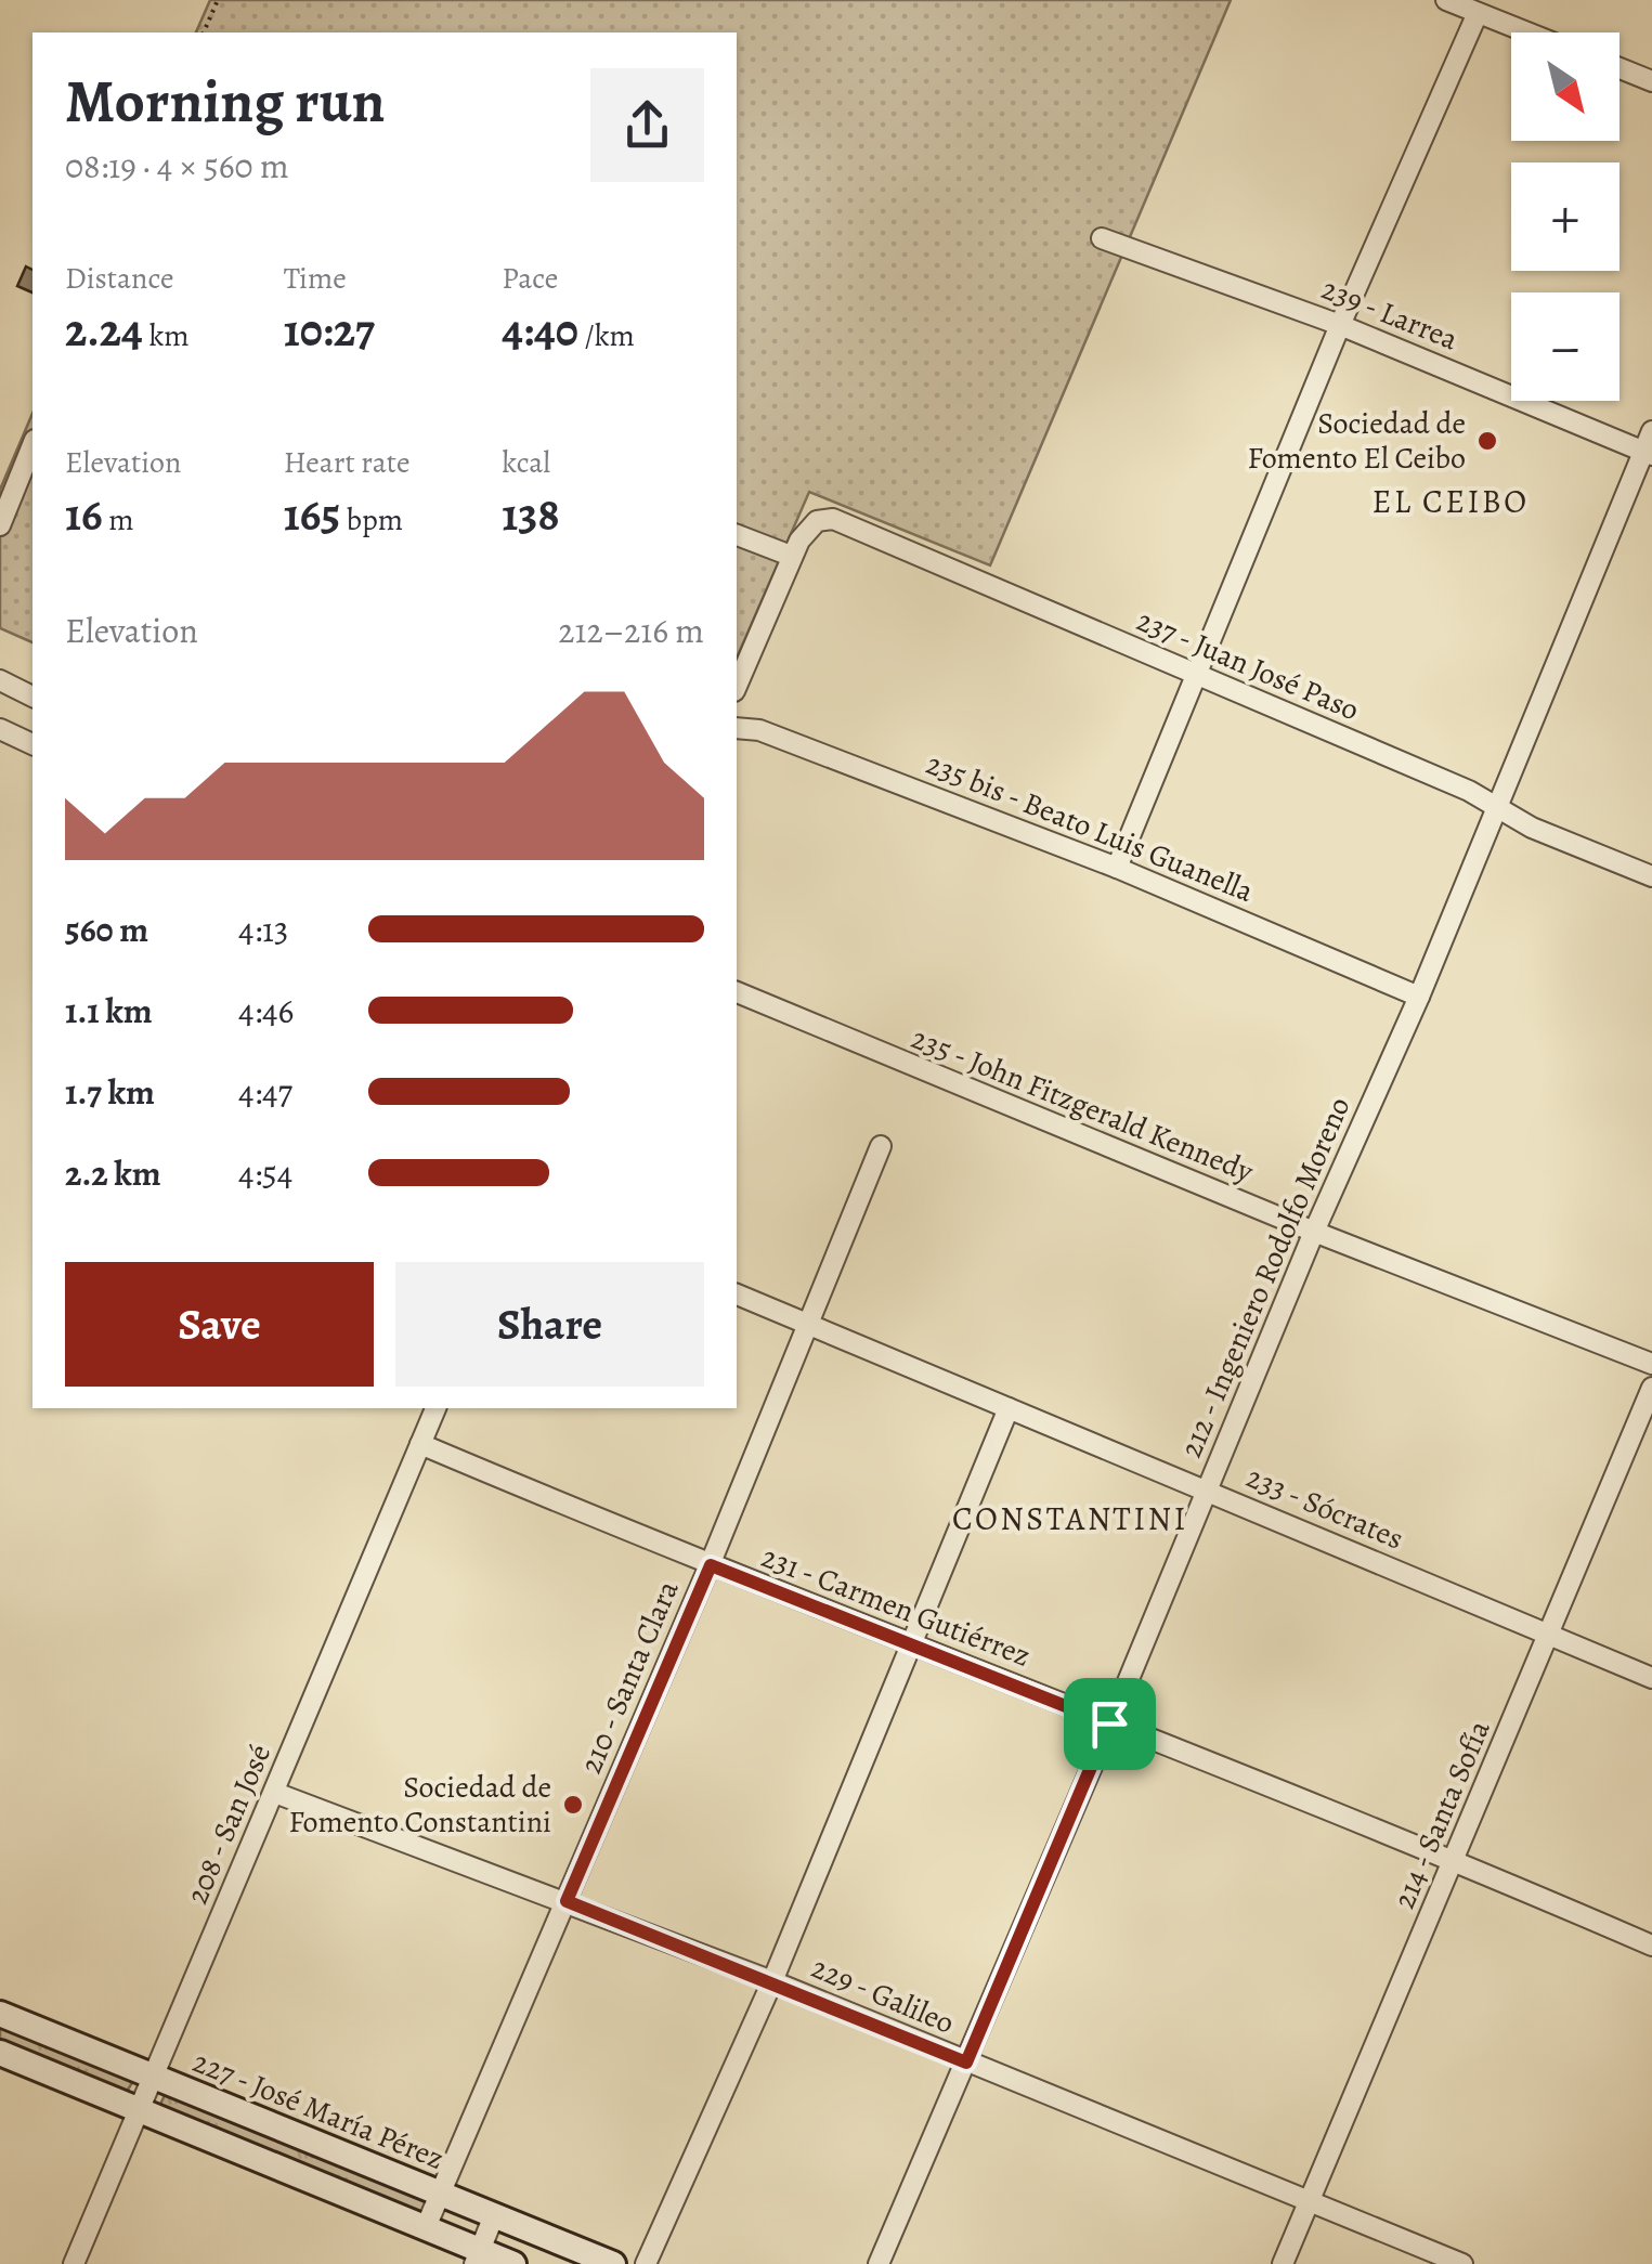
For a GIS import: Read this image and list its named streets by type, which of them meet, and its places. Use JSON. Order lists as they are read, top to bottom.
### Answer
{
  "streets": {
    "street": [
      "239 - Larrea",
      "237 - Juan José Paso",
      "235 bis - Beato Luis Guanella",
      "235 - John Fitzgerald Kennedy",
      "212 - Ingeniero Rodolfo Moreno",
      "233 - Sócrates",
      "231 - Carmen Gutiérrez",
      "210 - Santa Clara",
      "214 - Santa Sofía",
      "208 - San José",
      "229 - Galileo",
      "227 - José María Pérez"
    ]
  },
  "crossings": [
    ["239 - Larrea", "212 - Ingeniero Rodolfo Moreno"],
    ["237 - Juan José Paso", "212 - Ingeniero Rodolfo Moreno"],
    ["235 bis - Beato Luis Guanella", "212 - Ingeniero Rodolfo Moreno"],
    ["235 - John Fitzgerald Kennedy", "212 - Ingeniero Rodolfo Moreno"],
    ["212 - Ingeniero Rodolfo Moreno", "233 - Sócrates"],
    ["212 - Ingeniero Rodolfo Moreno", "231 - Carmen Gutiérrez"],
    ["212 - Ingeniero Rodolfo Moreno", "229 - Galileo"],
    ["233 - Sócrates", "210 - Santa Clara"],
    ["233 - Sócrates", "214 - Santa Sofía"],
    ["231 - Carmen Gutiérrez", "210 - Santa Clara"],
    ["231 - Carmen Gutiérrez", "214 - Santa Sofía"],
    ["231 - Carmen Gutiérrez", "208 - San José"],
    ["210 - Santa Clara", "229 - Galileo"],
    ["210 - Santa Clara", "227 - José María Pérez"],
    ["214 - Santa Sofía", "229 - Galileo"],
    ["208 - San José", "229 - Galileo"],
    ["208 - San José", "227 - José María Pérez"]
  ],
  "districts": ["EL CEIBO", "CONSTANTINI"],
  "places": ["Sociedad de Fomento El Ceibo", "Sociedad de Fomento Constantini"],
  "north": "bottom right",
  "page": {
    "map_buttons": ["+", "−"],
    "heading": ["Morning run", "08:19 · 4 × 560 m"],
    "stats": [
      ["Distance", "2.24 km"],
      ["Time", "10:27"],
      ["Pace", "4:40 /km"],
      ["Elevation", "16 m"],
      ["Heart rate", "165 bpm"],
      ["kcal", "138"]
    ],
    "chart": ["Elevation", "212–216 m"],
    "list": [
      {
        "name": "560 m",
        "note": "4:13"
      },
      {
        "name": "1.1 km",
        "note": "4:46"
      },
      {
        "name": "1.7 km",
        "note": "4:47"
      },
      {
        "name": "2.2 km",
        "note": "4:54"
      }
    ],
    "buttons": ["Save", "Share"]
  }
}
